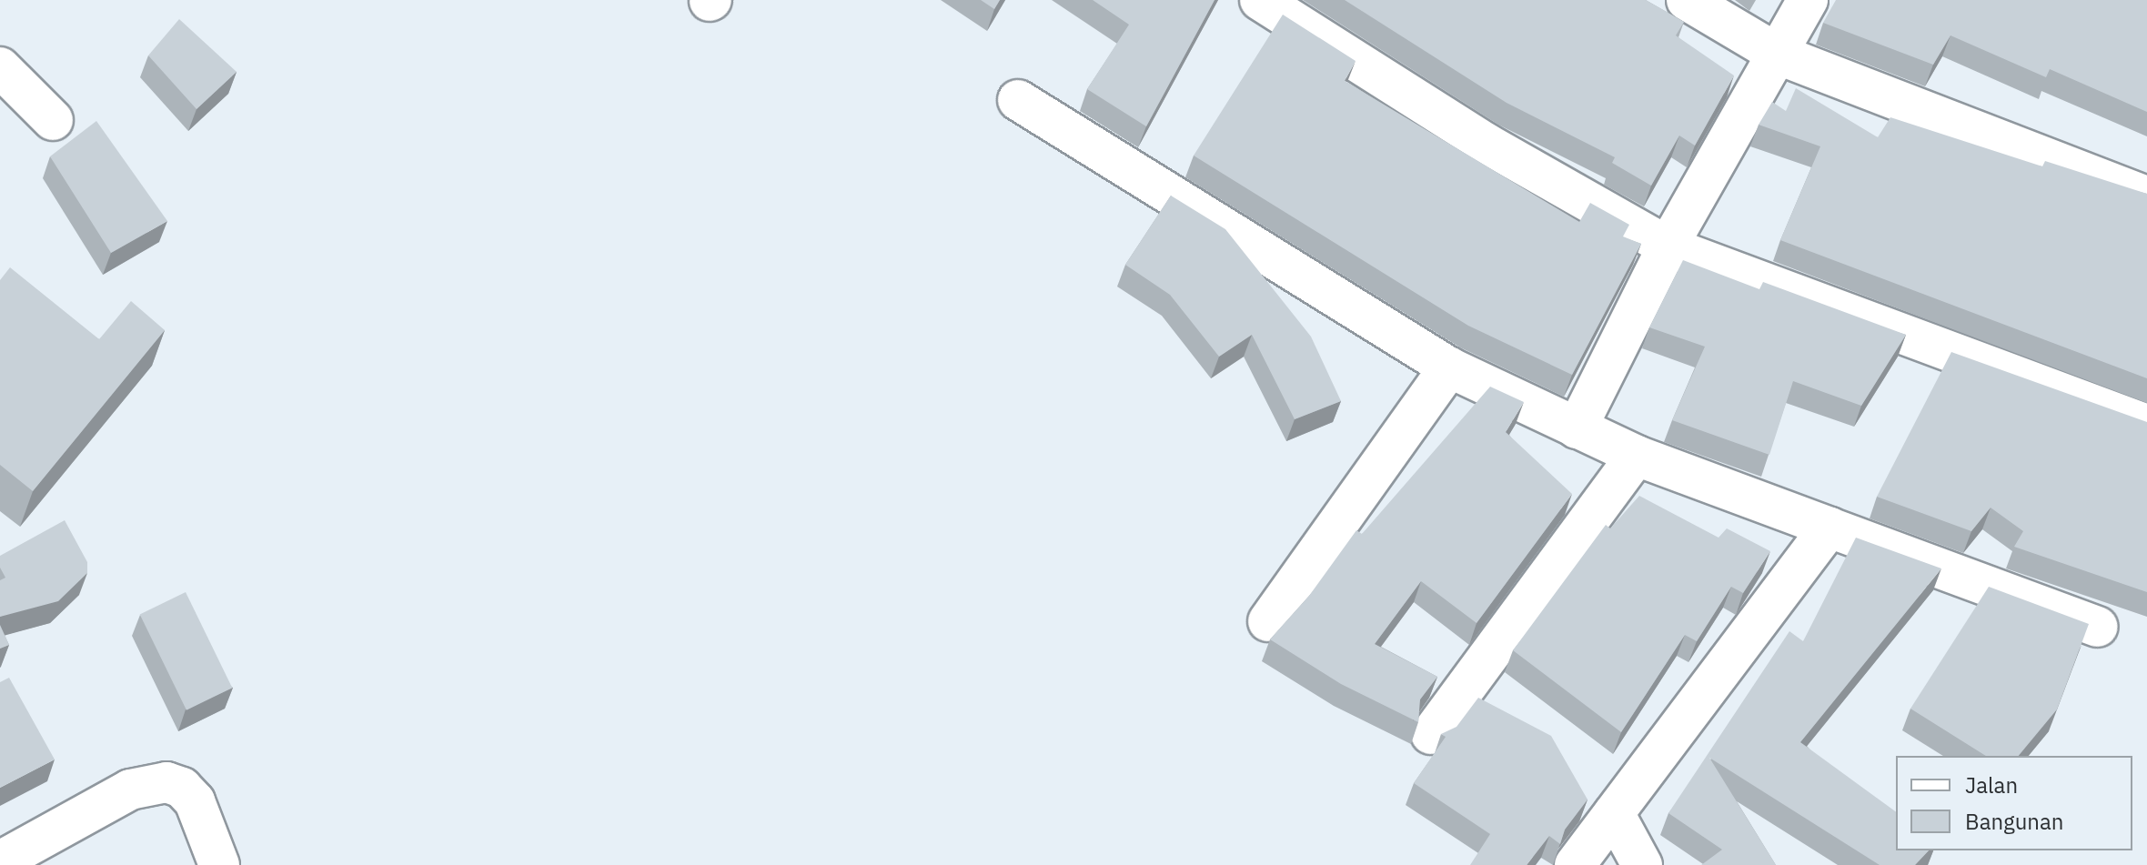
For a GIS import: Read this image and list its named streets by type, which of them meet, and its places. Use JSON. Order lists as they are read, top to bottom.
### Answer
{
  "legend": ["Jalan", "Bangunan"]
}
